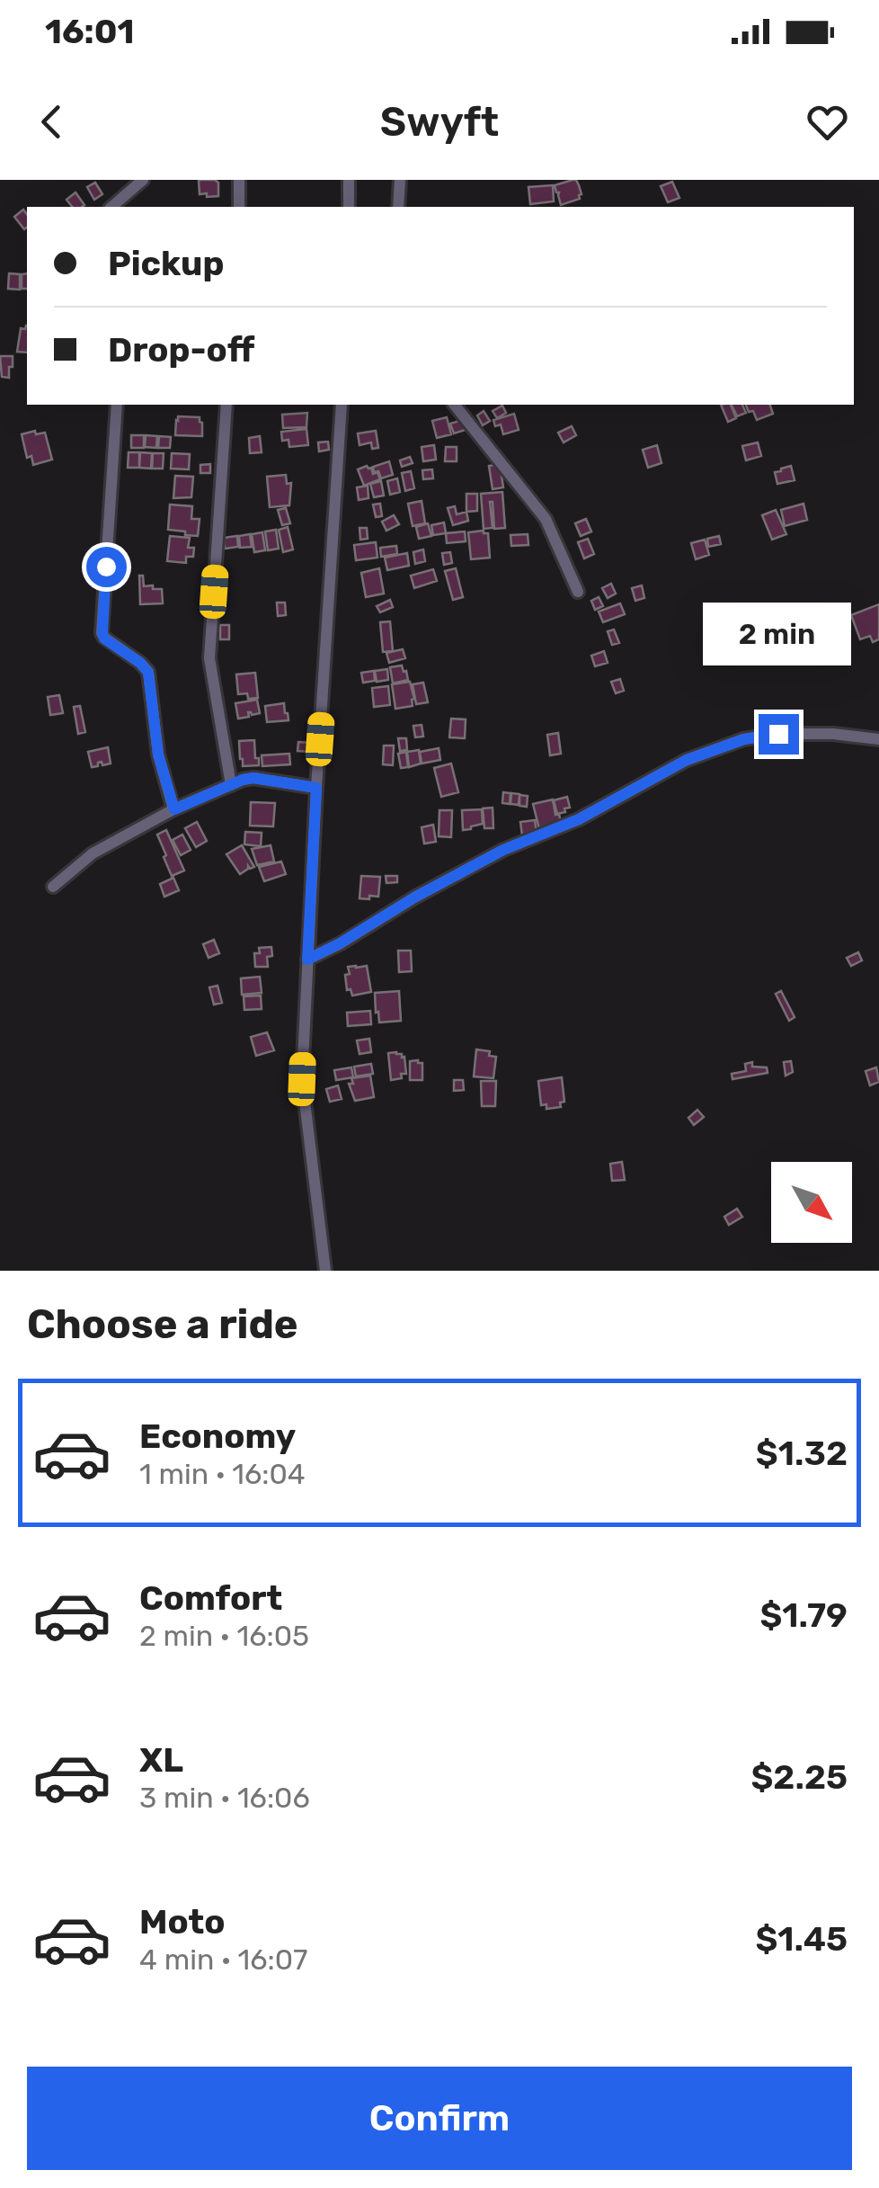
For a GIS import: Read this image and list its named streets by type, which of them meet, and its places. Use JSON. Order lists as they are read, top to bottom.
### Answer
{
  "north": "bottom right",
  "page": {
    "status": "16:01",
    "header": "Swyft",
    "banner": ["Pickup", "Drop-off"],
    "bubble": "2 min",
    "heading": "Choose a ride",
    "list": [
      {
        "name": "Economy",
        "note": "1 min · 16:04",
        "value": "$1.32"
      },
      {
        "name": "Comfort",
        "note": "2 min · 16:05",
        "value": "$1.79"
      },
      {
        "name": "XL",
        "note": "3 min · 16:06",
        "value": "$2.25"
      },
      {
        "name": "Moto",
        "note": "4 min · 16:07",
        "value": "$1.45"
      }
    ],
    "buttons": "Confirm"
  }
}
